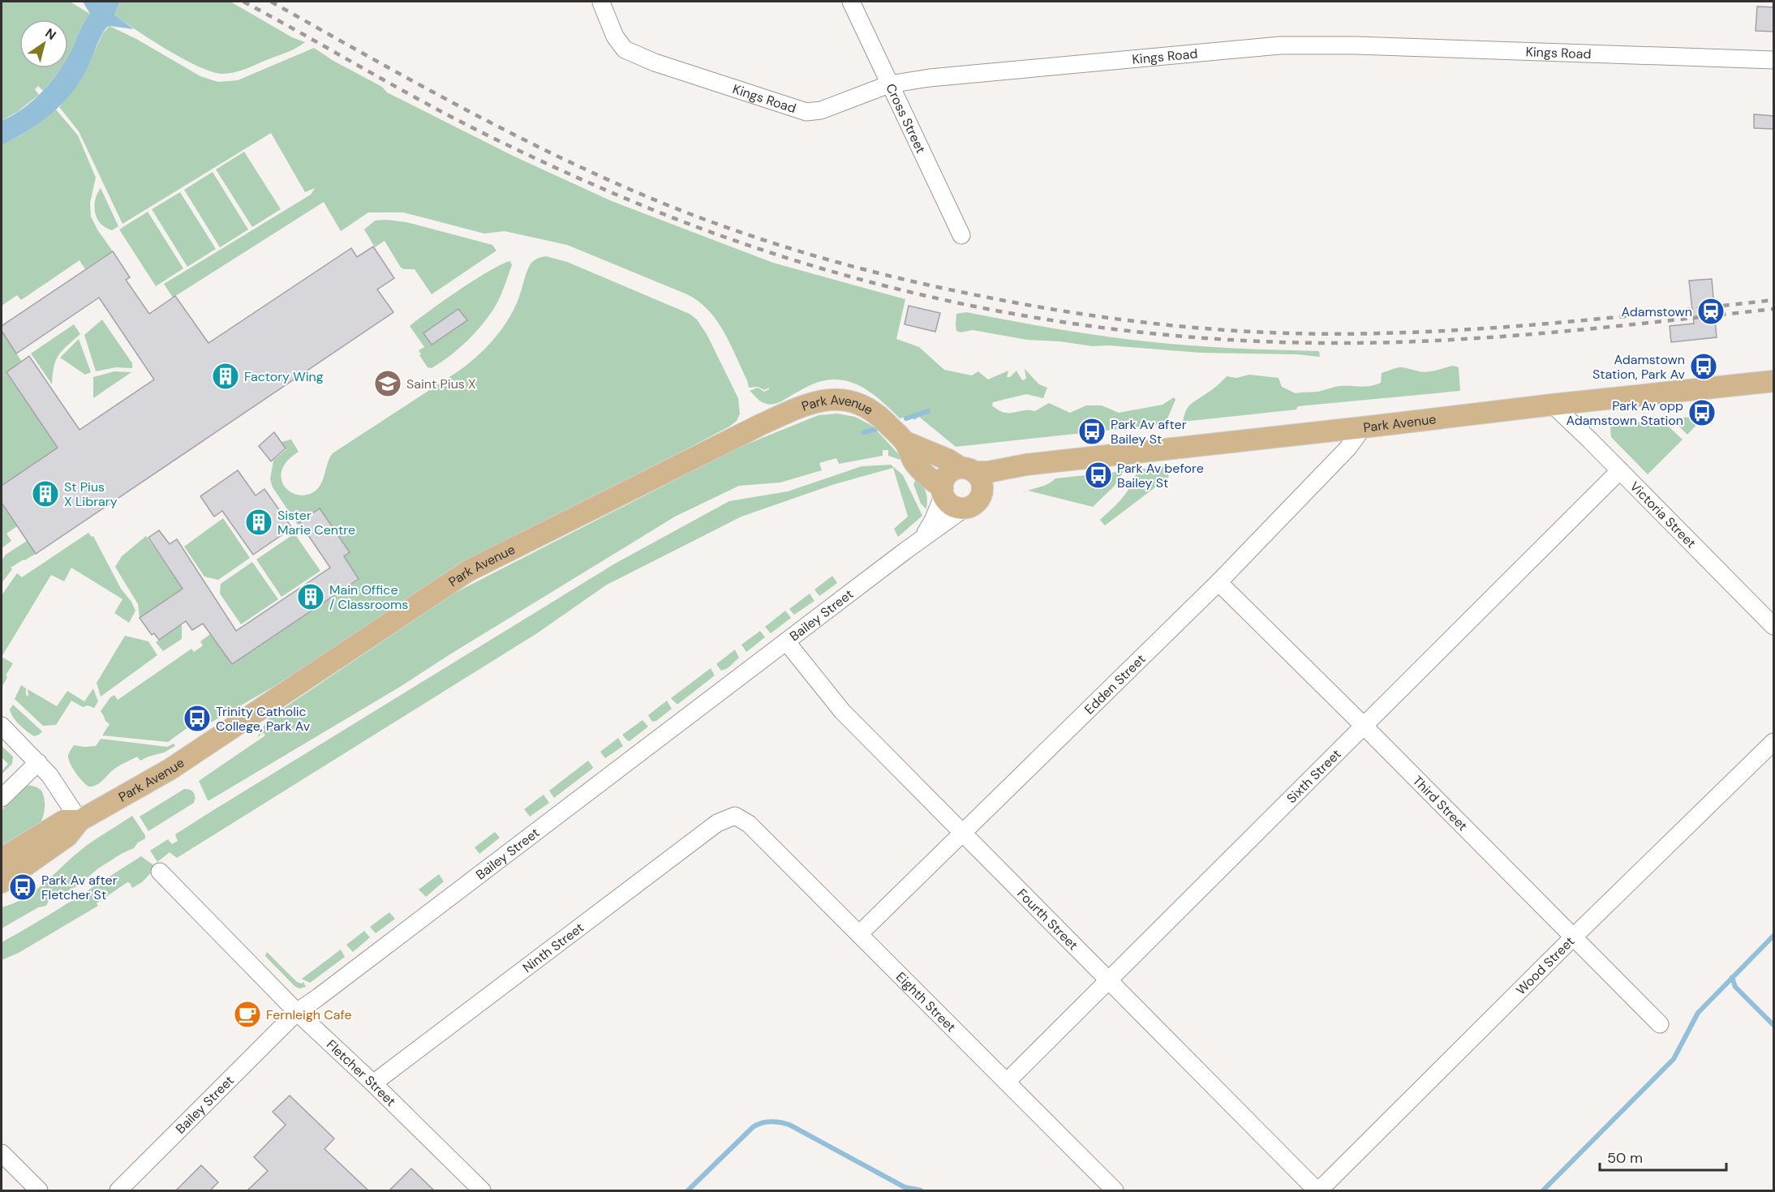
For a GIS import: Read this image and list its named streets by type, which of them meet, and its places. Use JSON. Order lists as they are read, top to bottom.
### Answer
{
  "streets": {
    "main road": ["Park Avenue"],
    "street": [
      "Kings Road",
      "Cross Street",
      "Victoria Street",
      "Bailey Street",
      "Edden Street",
      "Sixth Street",
      "Third Street",
      "Fourth Street",
      "Ninth Street",
      "Wood Street",
      "Eighth Street",
      "Fletcher Street"
    ]
  },
  "crossings": [
    ["Kings Road", "Cross Street"],
    ["Park Avenue", "Victoria Street"],
    ["Park Avenue", "Bailey Street"],
    ["Park Avenue", "Edden Street"],
    ["Victoria Street", "Sixth Street"],
    ["Bailey Street", "Fourth Street"],
    ["Bailey Street", "Fletcher Street"],
    ["Edden Street", "Third Street"],
    ["Edden Street", "Fourth Street"],
    ["Edden Street", "Eighth Street"],
    ["Sixth Street", "Third Street"],
    ["Sixth Street", "Fourth Street"],
    ["Sixth Street", "Eighth Street"],
    ["Third Street", "Wood Street"],
    ["Fourth Street", "Wood Street"],
    ["Ninth Street", "Eighth Street"],
    ["Ninth Street", "Fletcher Street"]
  ],
  "places": {
    "station": ["Adamstown"],
    "bus stop": [
      "Adamstown Station, Park Av",
      "Park Av opp Adamstown Station",
      "Park Av after Bailey St",
      "Park Av before Bailey St",
      "Trinity Catholic College, Park Av",
      "Park Av after Fletcher St"
    ],
    "building": [
      "Factory Wing",
      "St Pius X Library",
      "Sister Marie Centre",
      "Main Office / Classrooms"
    ],
    "school or university": ["Saint Pius X"],
    "cafe": ["Fernleigh Cafe"]
  },
  "scale_bar": "50 m",
  "north": "top right"
}
